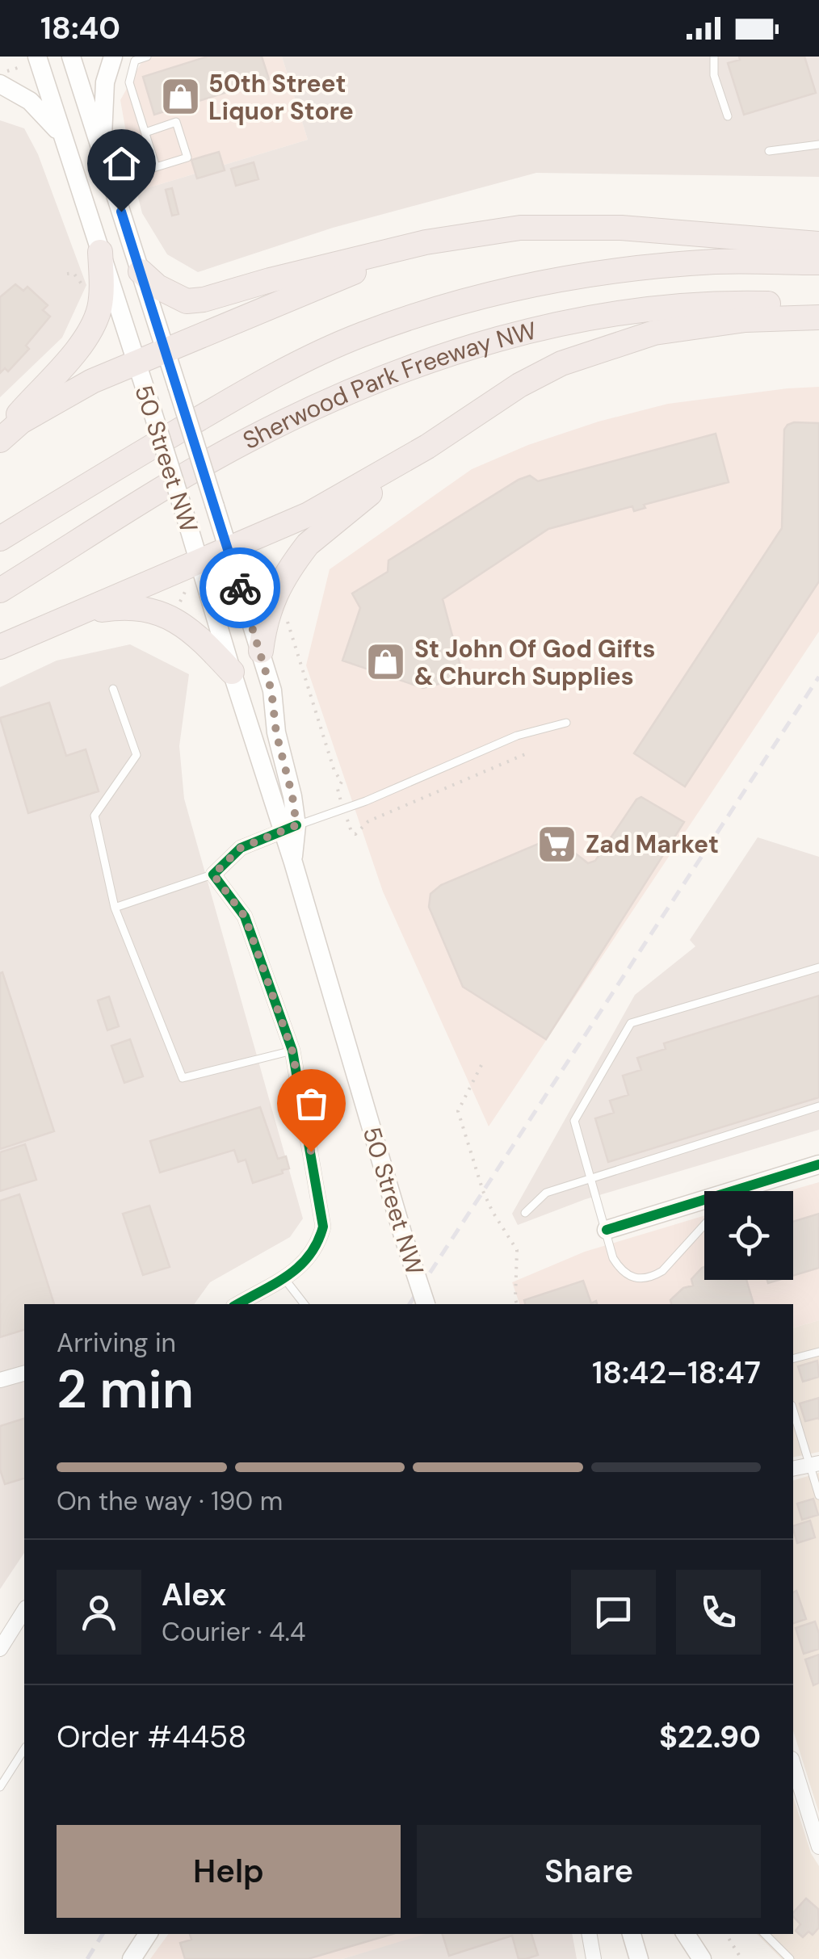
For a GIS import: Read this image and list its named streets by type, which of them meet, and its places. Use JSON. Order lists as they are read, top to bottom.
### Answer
{
  "streets": {
    "highway": ["Sherwood Park Freeway NW"],
    "main road": ["50 Street NW"]
  },
  "places": {
    "shop": ["50th Street Liquor Store", "St John Of God Gifts & Church Supplies"],
    "supermarket": ["Zad Market"]
  },
  "page": {
    "status": "18:40",
    "heading": ["2 min", "Arriving in", "18:42–18:47"],
    "panel": [
      "Alex",
      "Courier · 4.4",
      "Order #4458",
      "$22.90"
    ],
    "bar": "On the way · 190 m",
    "buttons": ["Help", "Share"]
  }
}
